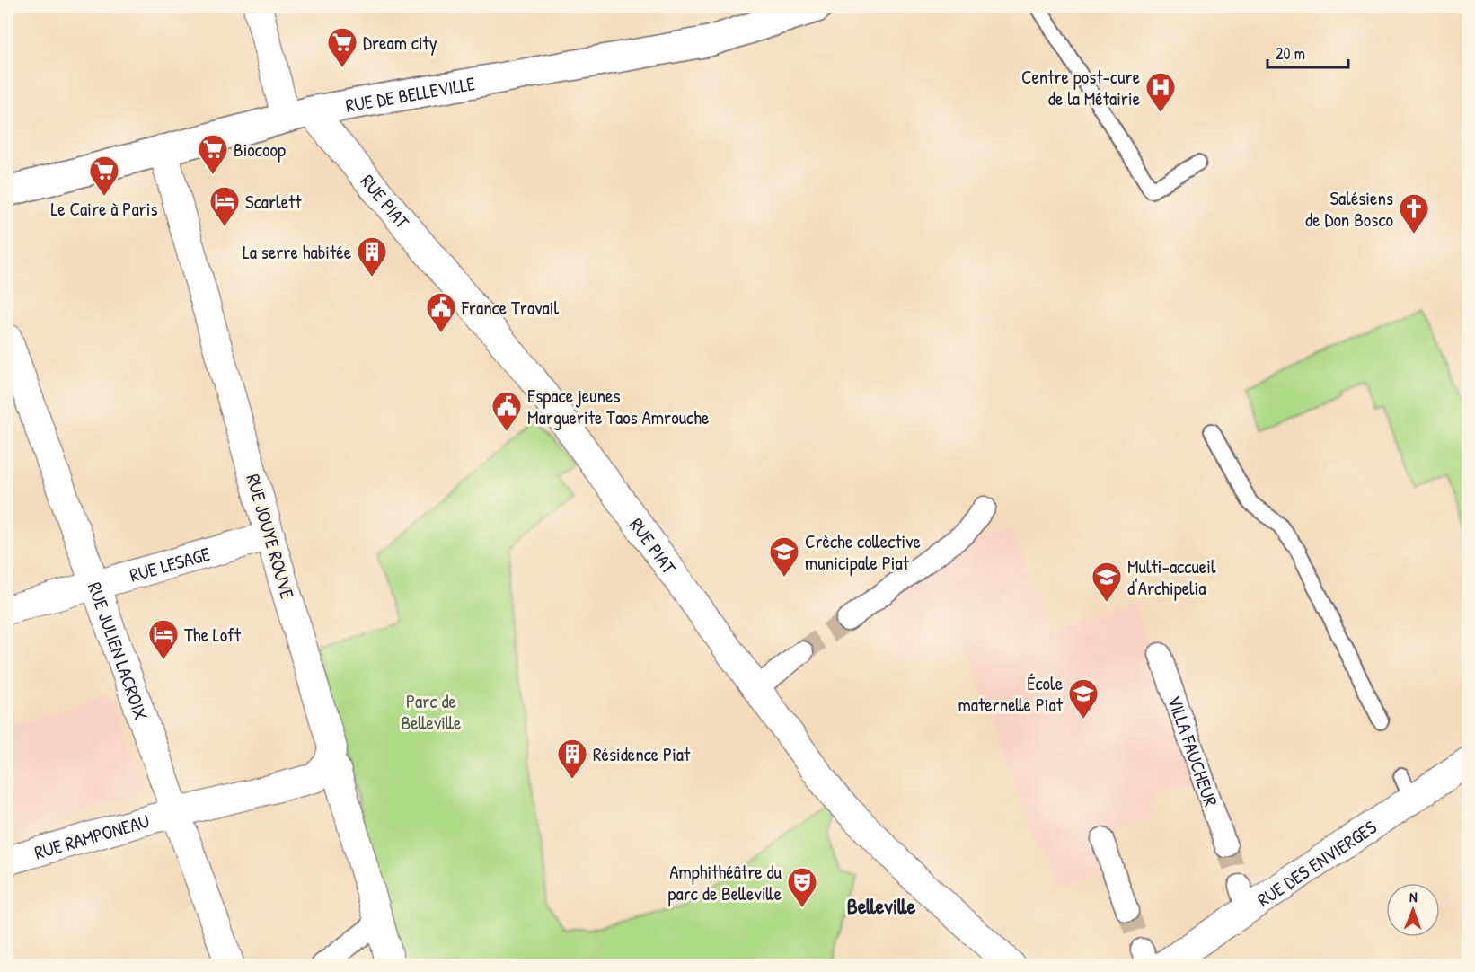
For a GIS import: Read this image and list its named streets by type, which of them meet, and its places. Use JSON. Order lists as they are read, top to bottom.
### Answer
{
  "streets": {
    "street": [
      "RUE DE BELLEVILLE",
      "RUE PIAT",
      "RUE JOUYE ROUVE",
      "RUE LESAGE",
      "RUE JULIEN LACROIX",
      "VILLA FAUCHEUR",
      "RUE RAMPONEAU",
      "RUE DES ENVIERGES"
    ]
  },
  "crossings": [
    ["RUE DE BELLEVILLE", "RUE PIAT"],
    ["RUE DE BELLEVILLE", "RUE JOUYE ROUVE"],
    ["RUE JOUYE ROUVE", "RUE LESAGE"],
    ["RUE LESAGE", "RUE JULIEN LACROIX"],
    ["RUE JULIEN LACROIX", "RUE RAMPONEAU"]
  ],
  "districts": ["Belleville"],
  "parks": ["Parc de Belleville"],
  "places": {
    "supermarket": ["Dream city", "Biocoop", "Le Caire à Paris"],
    "hospital": ["Centre post-cure de la Métairie"],
    "hotel": ["Scarlett", "The Loft"],
    "church": ["Salésiens de Don Bosco"],
    "building": ["La serre habitée", "Résidence Piat"],
    "public building": ["France Travail", "Espace jeunes Marguerite Taos Amrouche"],
    "school or university": ["Crèche collective municipale Piat", "Multi-accueil d'Archipelia", "École maternelle Piat"],
    "theatre": ["Amphithéâtre du parc de Belleville"]
  },
  "scale_bar": "20 m",
  "north": "top"
}
